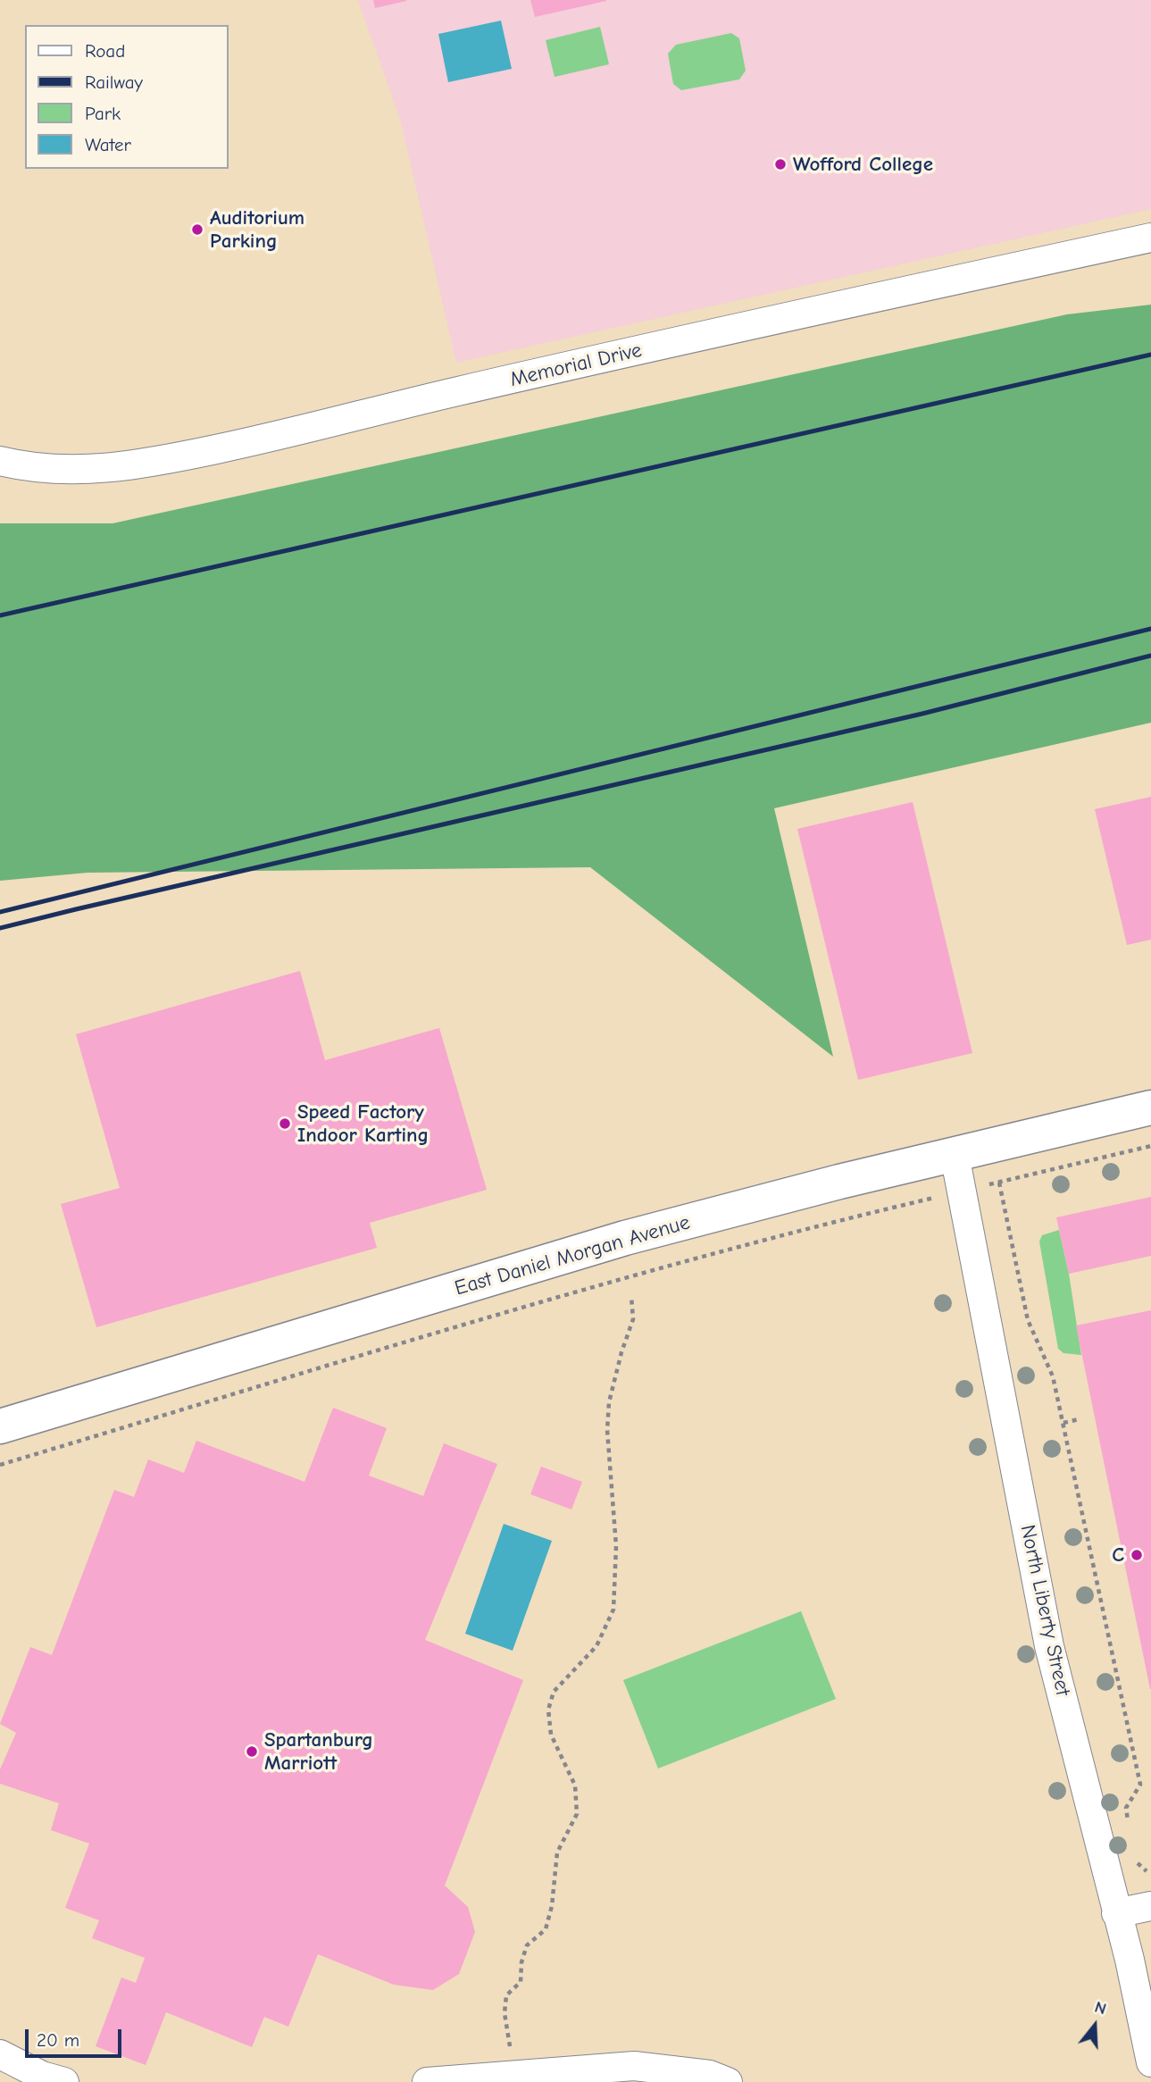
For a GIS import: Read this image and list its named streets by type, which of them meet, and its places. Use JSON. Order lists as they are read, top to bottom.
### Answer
{
  "streets": {
    "main road": ["East Daniel Morgan Avenue"],
    "street": ["Memorial Drive", "North Liberty Street"]
  },
  "crossings": [
    ["East Daniel Morgan Avenue", "North Liberty Street"]
  ],
  "places": [
    "Wofford College",
    "Auditorium Parking",
    "Speed Factory Indoor Karting",
    "C",
    "Spartanburg Marriott"
  ],
  "legend": [
    "Road",
    "Railway",
    "Park",
    "Water"
  ],
  "scale_bar": "20 m",
  "north": "top"
}
